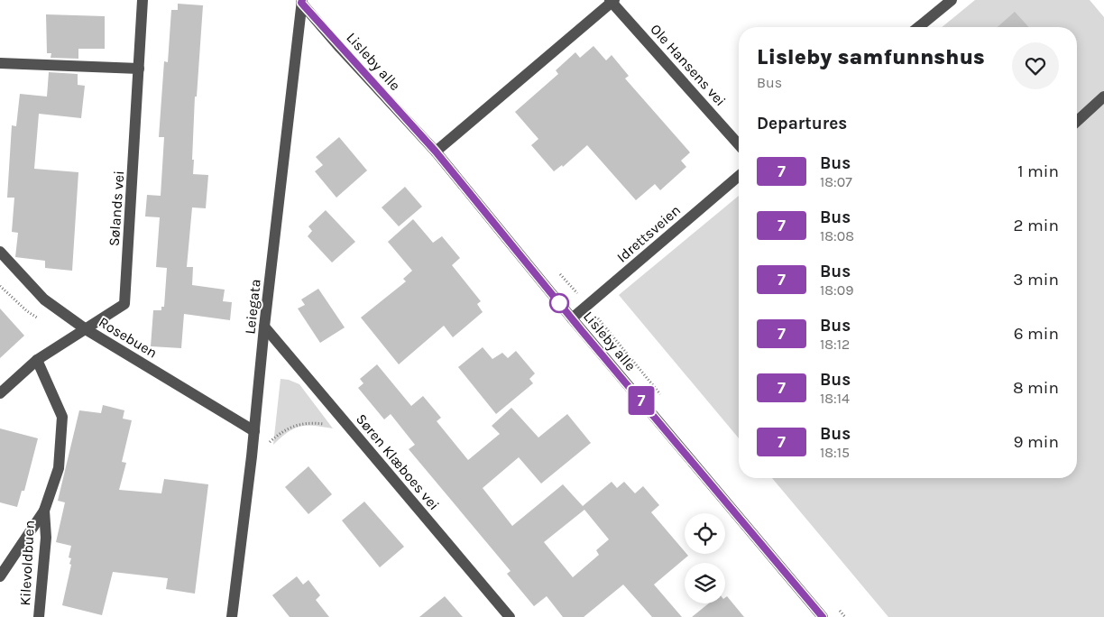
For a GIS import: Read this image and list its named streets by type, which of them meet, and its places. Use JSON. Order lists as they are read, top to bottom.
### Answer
{
  "streets": {
    "street": [
      "Lisleby alle",
      "Ole Hansens vei",
      "Sølands vei",
      "Idrettsveien",
      "Leiegata",
      "Rosebuen",
      "Søren Klæboes vei",
      "Kilevoldbuen"
    ]
  },
  "crossings": [
    ["Lisleby alle", "Idrettsveien"],
    ["Lisleby alle", "Leiegata"],
    ["Sølands vei", "Rosebuen"],
    ["Leiegata", "Rosebuen"],
    ["Leiegata", "Søren Klæboes vei"]
  ],
  "lines": ["bus line 7"],
  "page": {
    "on_map": "7",
    "heading": [
      ["Lisleby samfunnshus", "Bus"],
      "Departures"
    ],
    "list": [
      {
        "mark": "7",
        "name": "Bus",
        "note": "18:07",
        "value": "1 min"
      },
      {
        "mark": "7",
        "name": "Bus",
        "note": "18:08",
        "value": "2 min"
      },
      {
        "mark": "7",
        "name": "Bus",
        "note": "18:09",
        "value": "3 min"
      },
      {
        "mark": "7",
        "name": "Bus",
        "note": "18:12",
        "value": "6 min"
      },
      {
        "mark": "7",
        "name": "Bus",
        "note": "18:14",
        "value": "8 min"
      },
      {
        "mark": "7",
        "name": "Bus",
        "note": "18:15",
        "value": "9 min"
      }
    ]
  }
}
